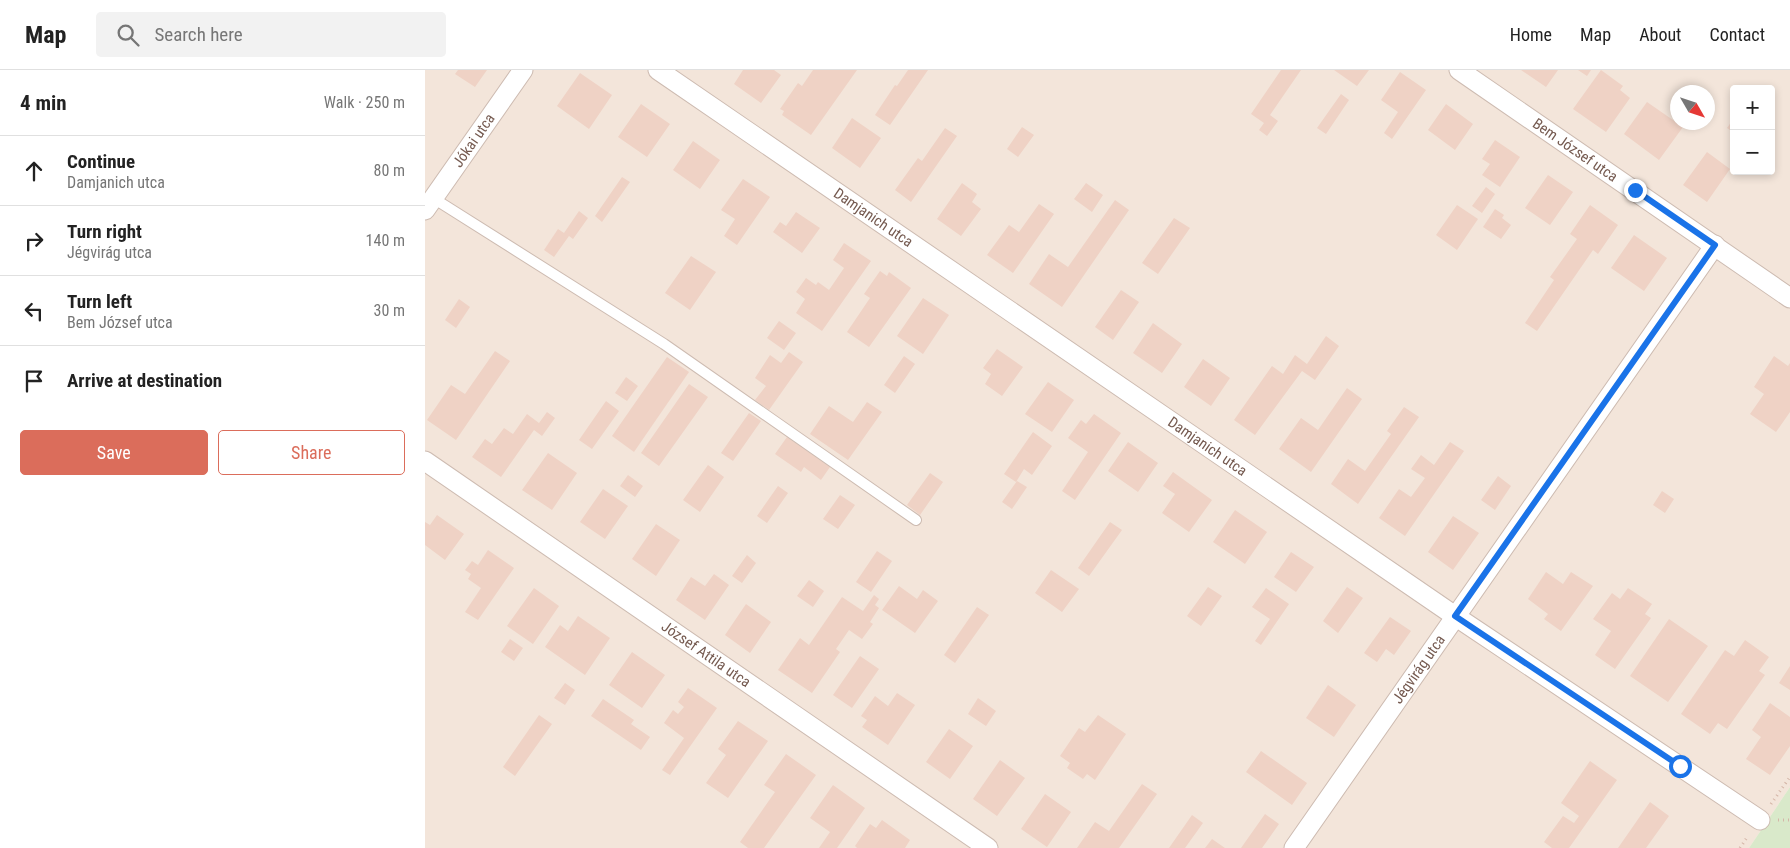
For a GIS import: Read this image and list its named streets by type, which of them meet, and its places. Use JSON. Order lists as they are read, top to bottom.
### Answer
{
  "streets": {
    "street": [
      "Jókai utca",
      "Bem József utca",
      "Damjanich utca",
      "József Attila utca",
      "Jégvirág utca"
    ]
  },
  "crossings": [
    ["Bem József utca", "Jégvirág utca"],
    ["Damjanich utca", "Jégvirág utca"]
  ],
  "north": "bottom right",
  "page": {
    "header": "Map",
    "search": "Search here",
    "nav": [
      "Home",
      "Map",
      "About",
      "Contact"
    ],
    "heading": ["4 min", "Walk · 250 m"],
    "map_buttons": ["+", "−"],
    "list": [
      ["Continue", "Damjanich utca", "80 m"],
      ["Turn right", "Jégvirág utca", "140 m"],
      ["Turn left", "Bem József utca", "30 m"],
      "Arrive at destination"
    ],
    "buttons": ["Save", "Share"]
  }
}
